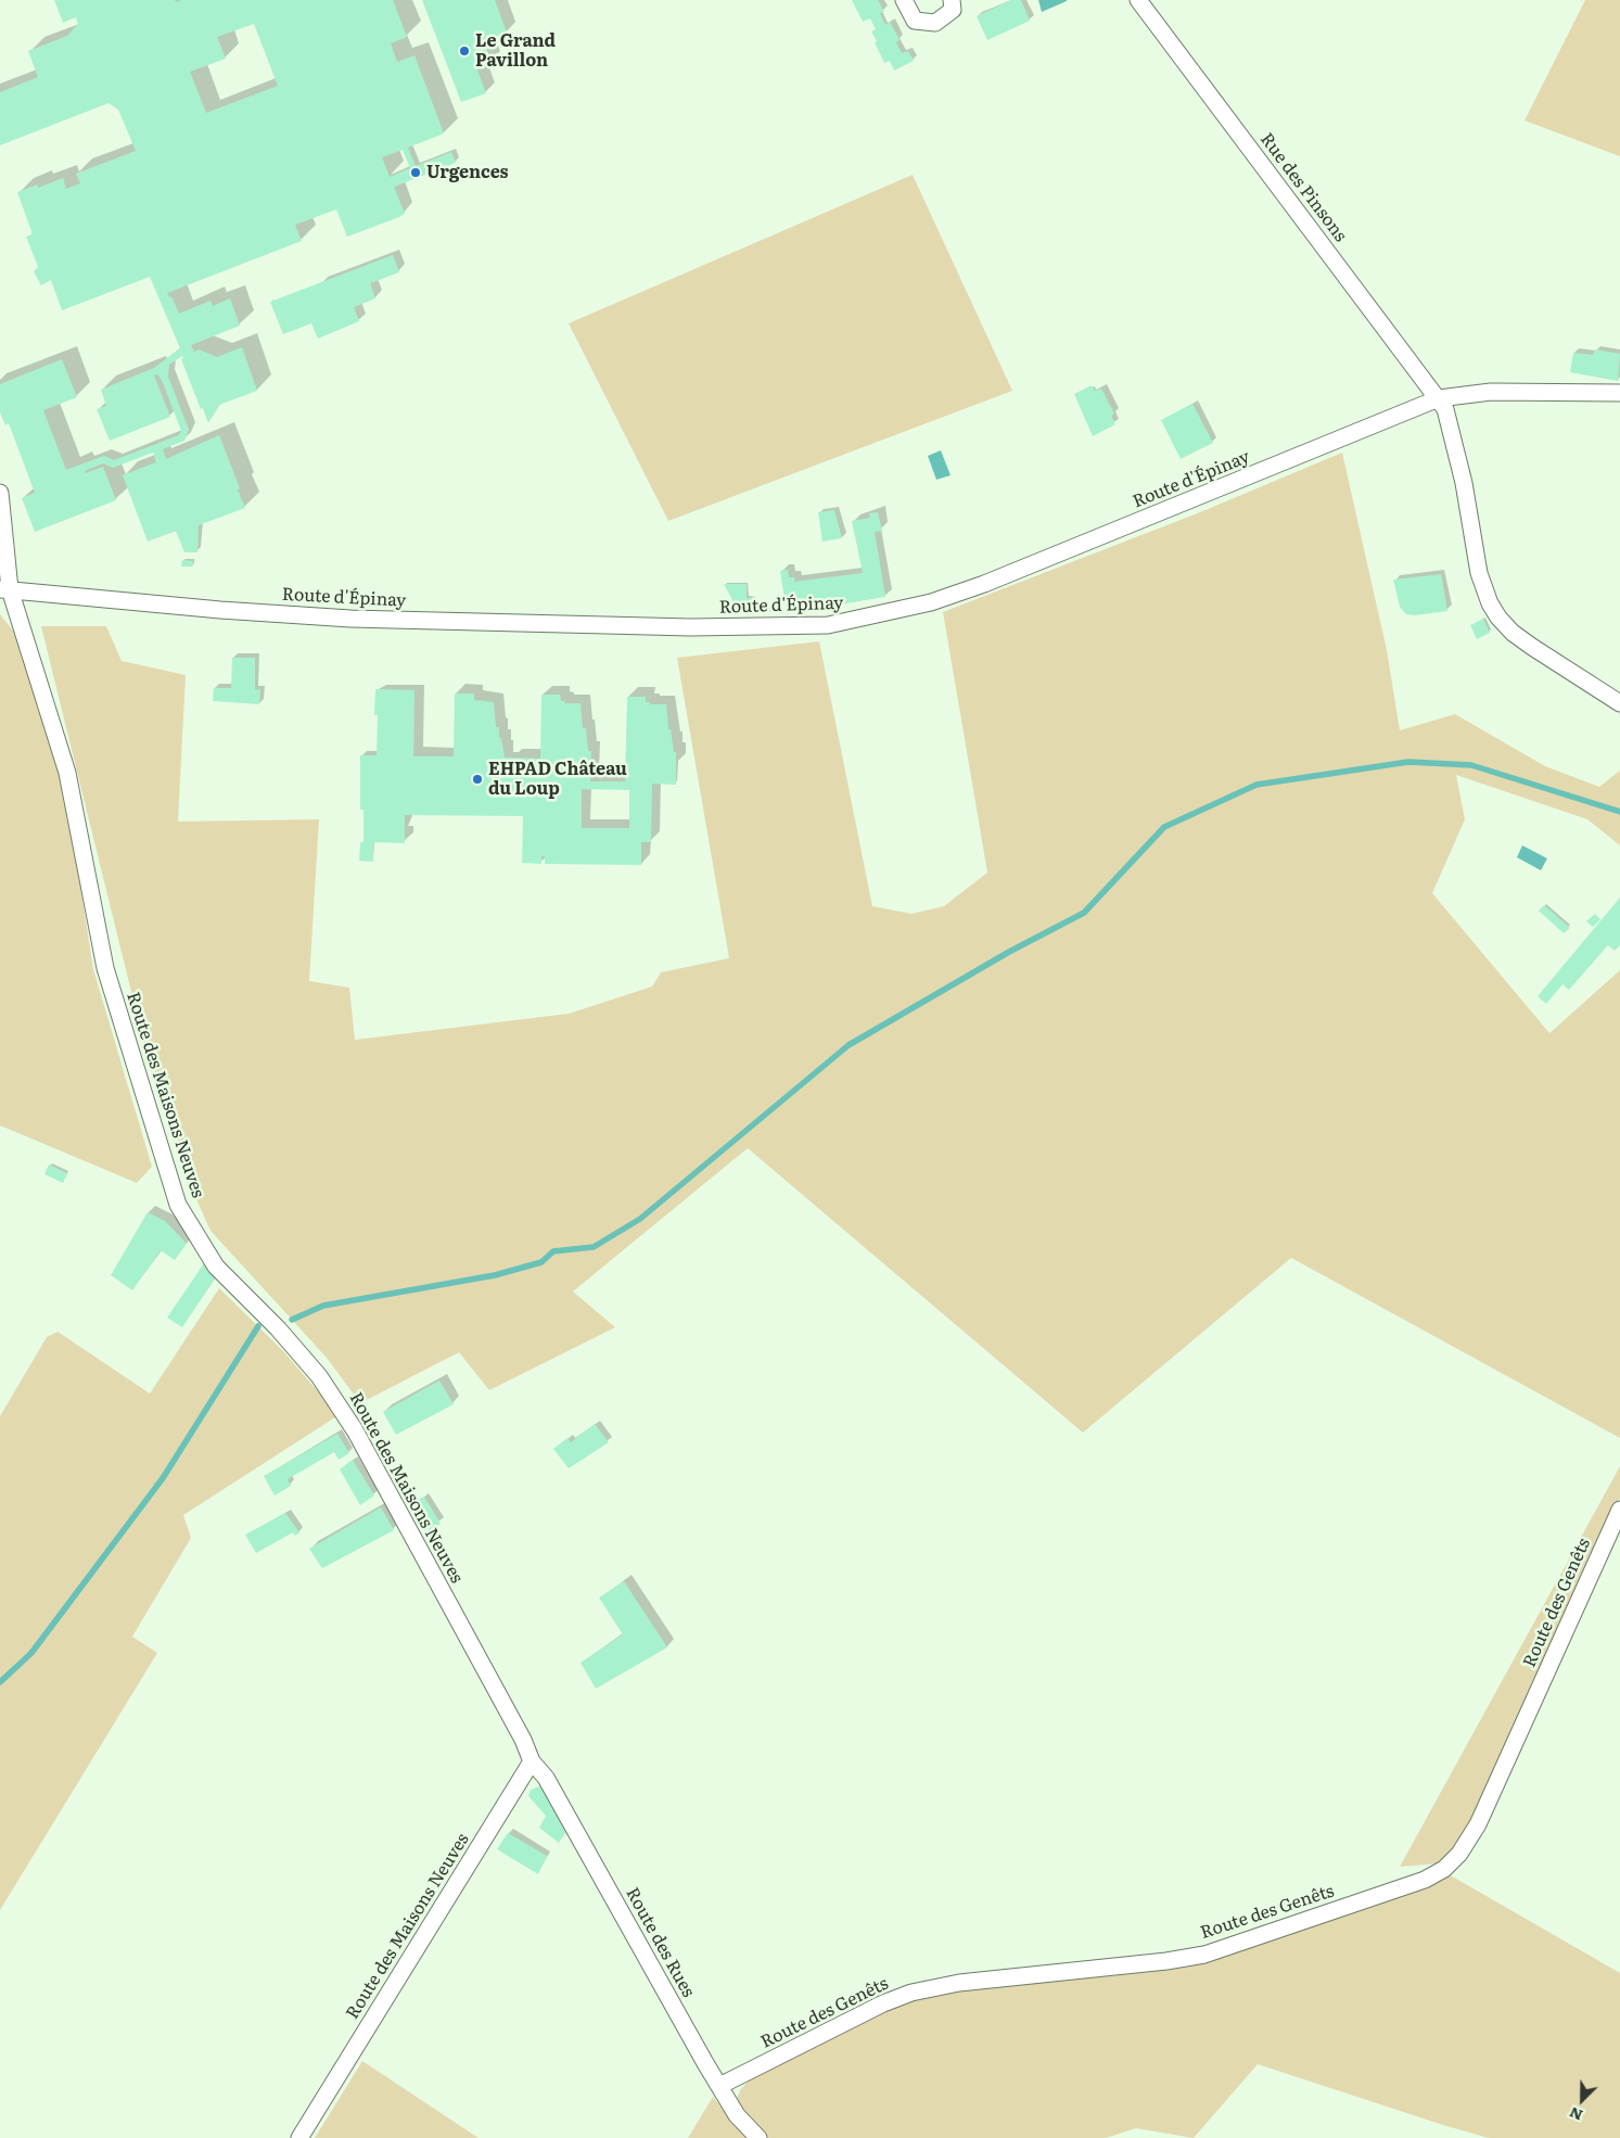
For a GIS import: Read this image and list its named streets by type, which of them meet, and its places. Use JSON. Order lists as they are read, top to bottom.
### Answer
{
  "streets": {
    "street": [
      "Rue des Pinsons",
      "Route d'Épinay",
      "Route des Maisons Neuves",
      "Route des Genêts",
      "Route des Rues"
    ]
  },
  "crossings": [
    ["Rue des Pinsons", "Route d'Épinay"],
    ["Route d'Épinay", "Route des Maisons Neuves"],
    ["Route des Maisons Neuves", "Route des Rues"],
    ["Route des Genêts", "Route des Rues"]
  ],
  "places": ["Le Grand Pavillon", "Urgences", "EHPAD Château du Loup"],
  "north": "bottom left"
}
